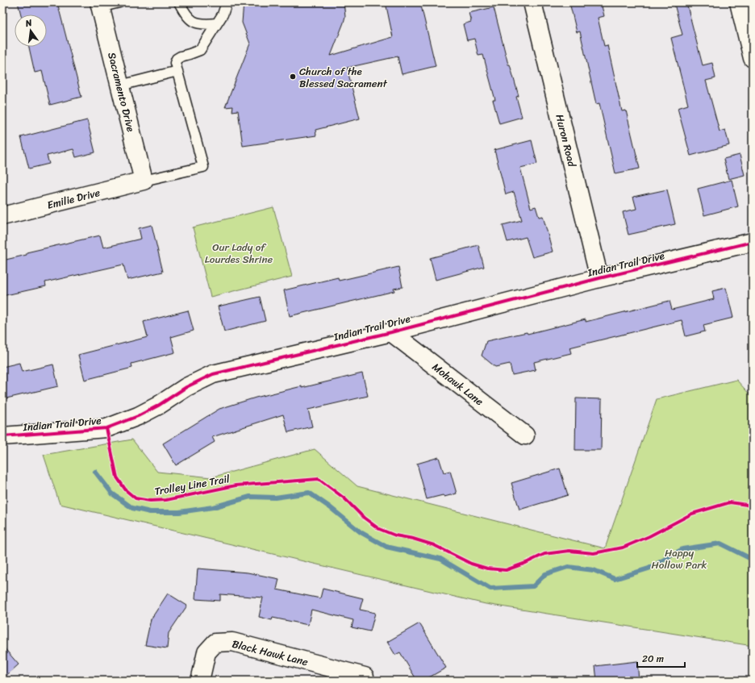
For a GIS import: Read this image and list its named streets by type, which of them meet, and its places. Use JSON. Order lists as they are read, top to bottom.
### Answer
{
  "streets": {
    "street": [
      "Sacramento Drive",
      "Huron Road",
      "Emilie Drive",
      "Indian Trail Drive",
      "Mohawk Lane",
      "Black Hawk Lane"
    ],
    "cycle path": ["Trolley Line Trail"]
  },
  "crossings": [
    ["Sacramento Drive", "Emilie Drive"],
    ["Huron Road", "Indian Trail Drive"],
    ["Indian Trail Drive", "Mohawk Lane"]
  ],
  "parks": ["Our Lady of Lourdes Shrine", "Happy Hollow Park"],
  "places": ["Church of the Blessed Sacrament"],
  "scale_bar": "20 m",
  "north": "top"
}
